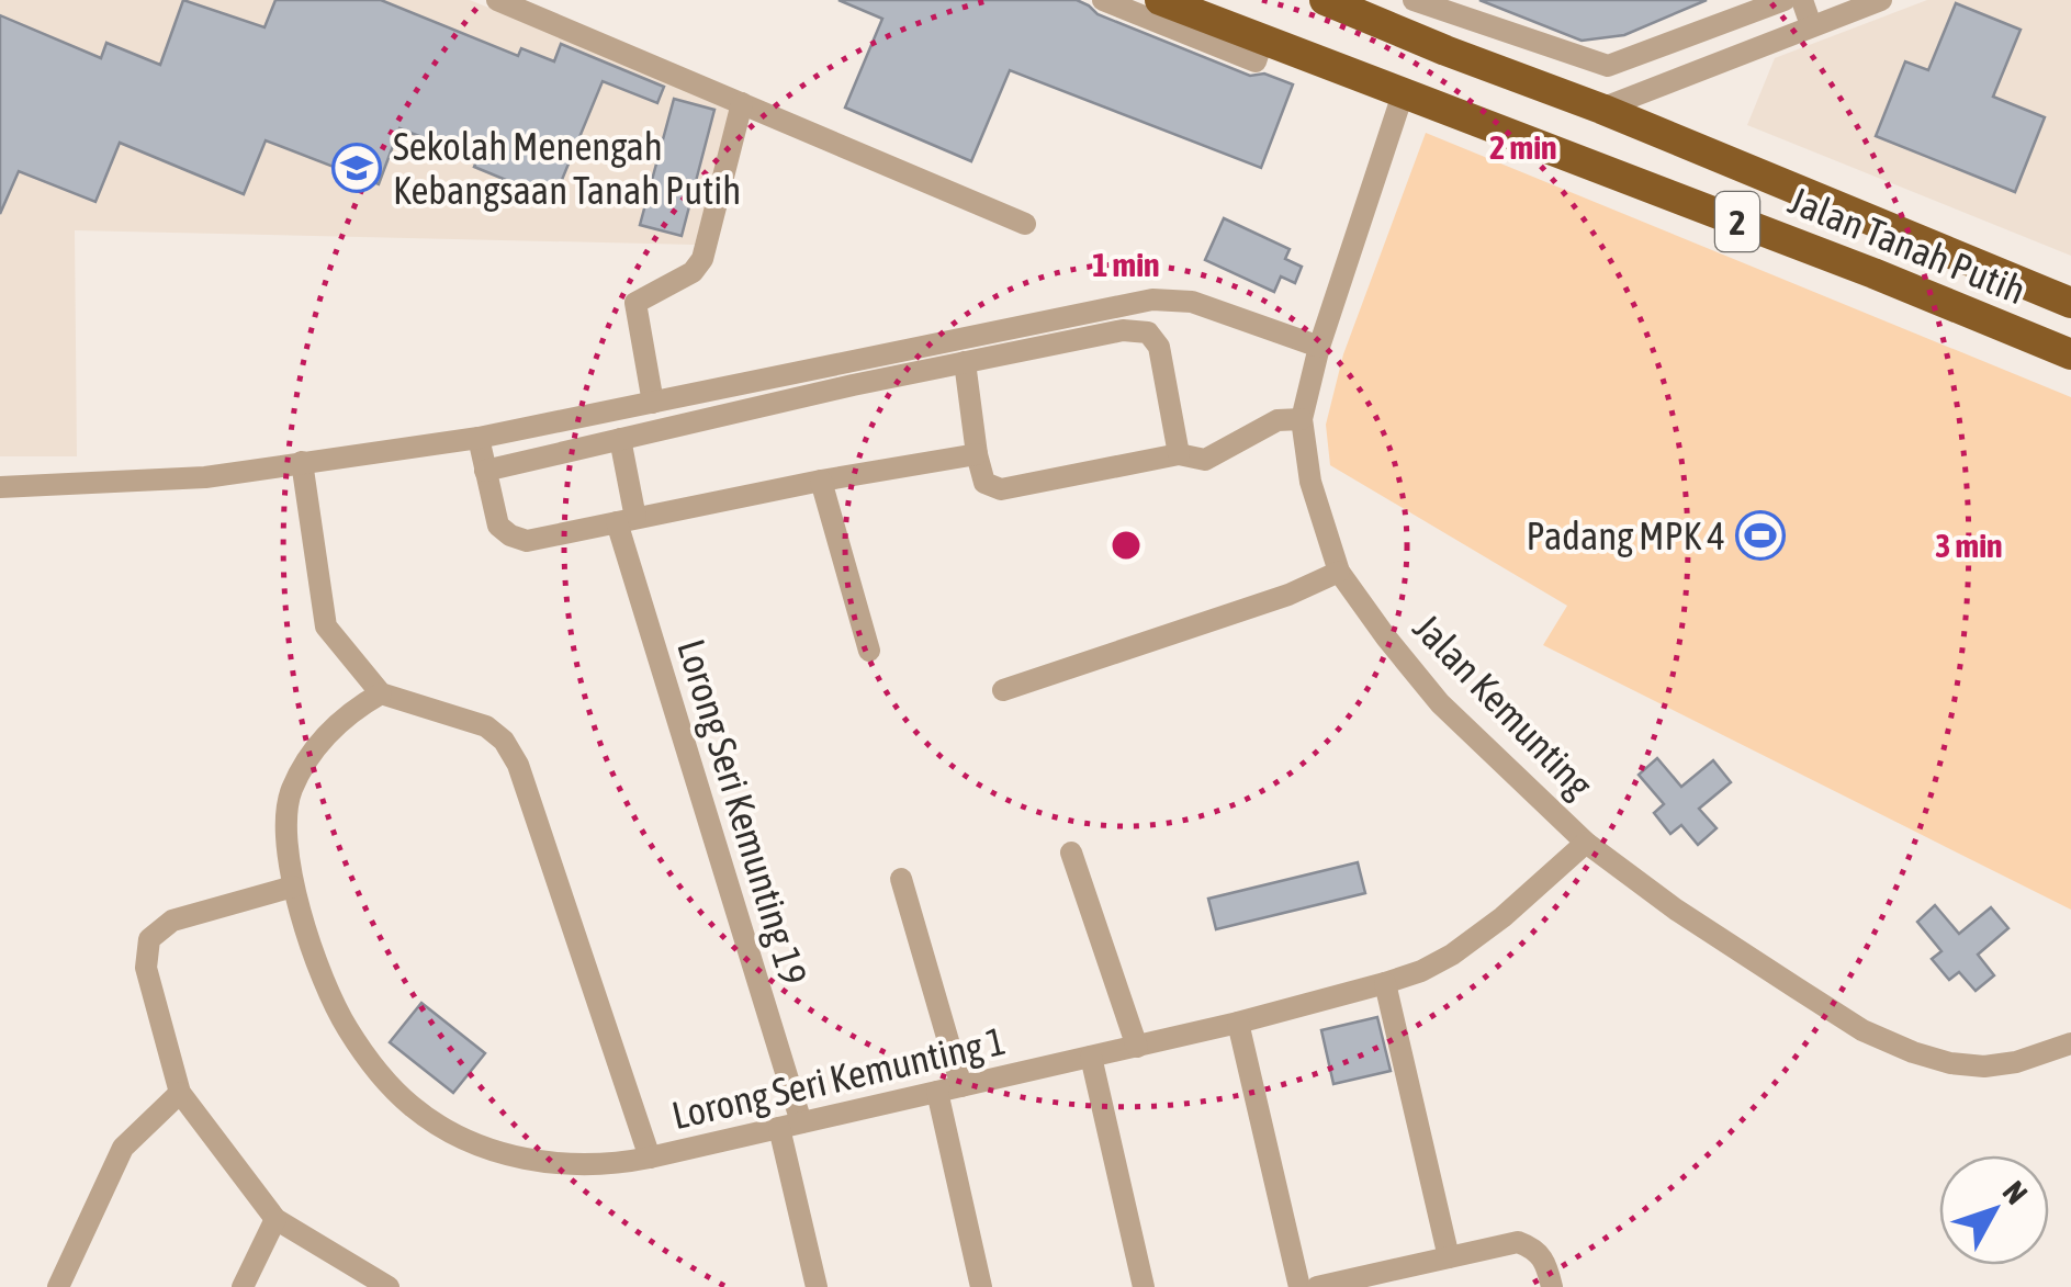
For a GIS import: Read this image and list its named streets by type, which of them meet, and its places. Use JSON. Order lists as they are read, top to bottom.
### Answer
{
  "streets": {
    "highway": ["2", "Jalan Tanah Putih"],
    "street": ["Jalan Kemunting", "Lorong Seri Kemunting 19", "Lorong Seri Kemunting 1"]
  },
  "crossings": [
    ["Jalan Tanah Putih", "Jalan Kemunting"],
    ["Jalan Kemunting", "Lorong Seri Kemunting 1"],
    ["Lorong Seri Kemunting 19", "Lorong Seri Kemunting 1"]
  ],
  "places": {
    "school or university": ["Sekolah Menengah Kebangsaan Tanah Putih"],
    "sports": ["Padang MPK 4"]
  },
  "north": "top right",
  "rings": ["2 min", "1 min", "3 min"]
}
